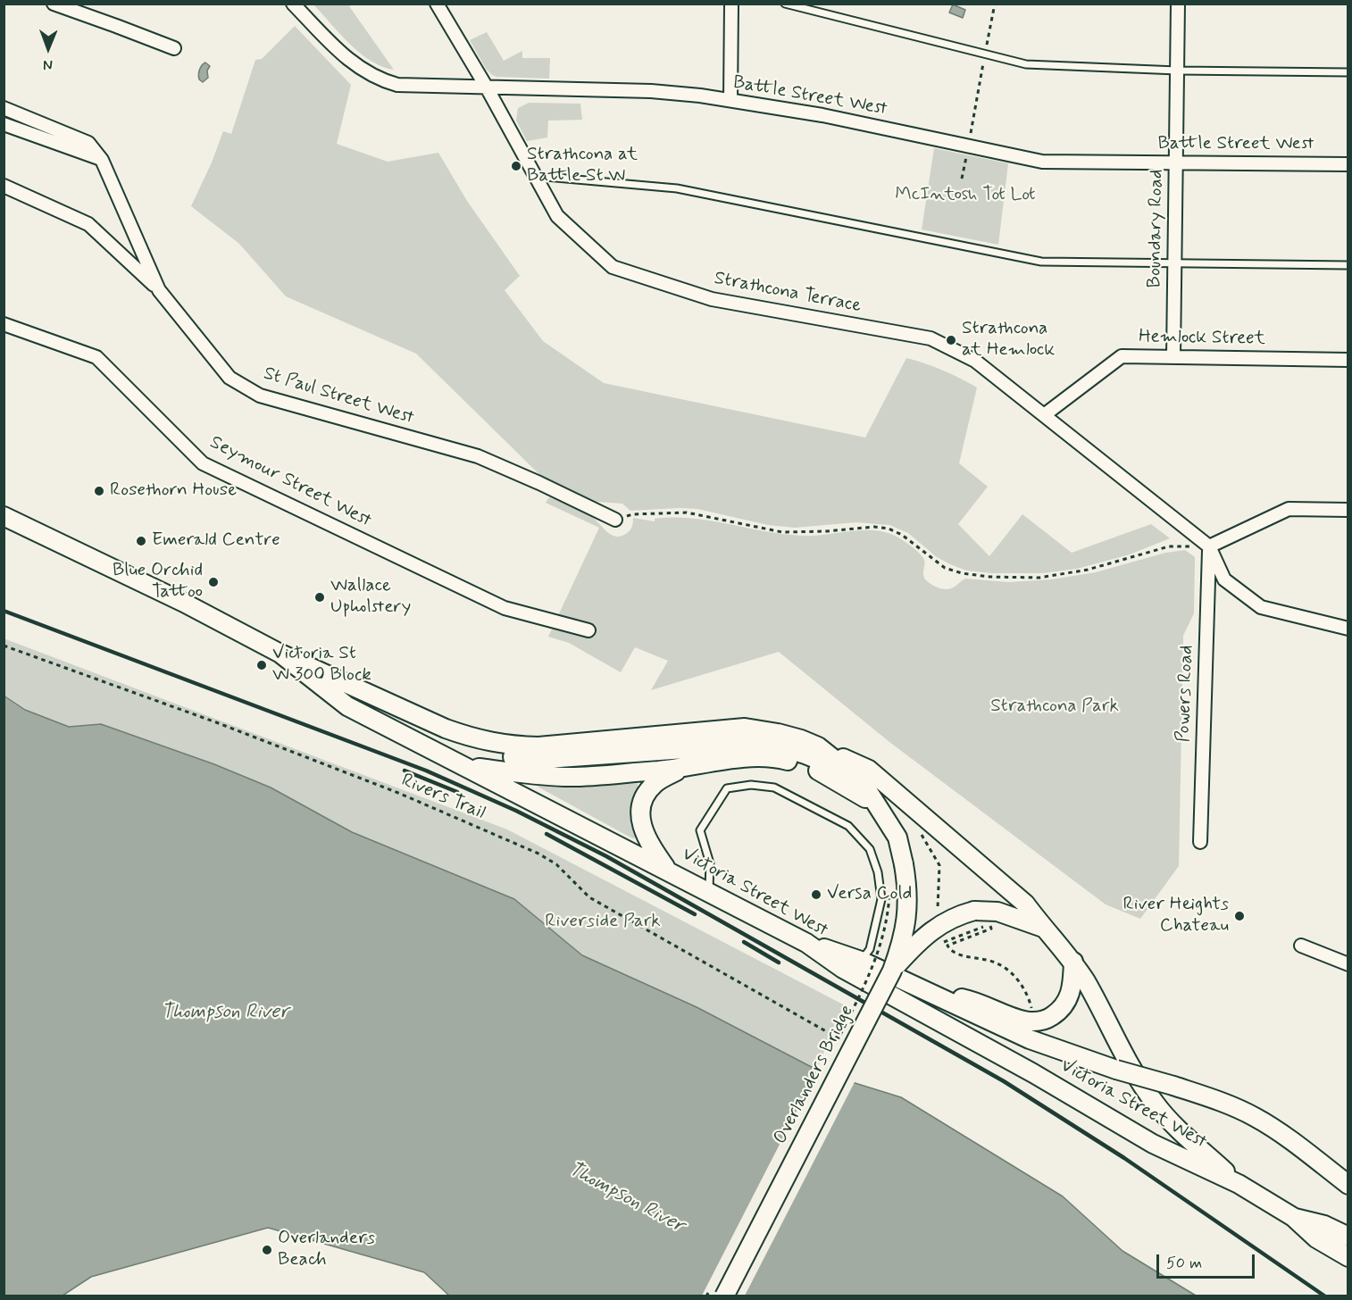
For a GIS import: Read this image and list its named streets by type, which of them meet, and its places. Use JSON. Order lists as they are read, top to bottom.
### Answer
{
  "streets": {
    "main road": ["Victoria Street West", "Overlanders Bridge"],
    "street": [
      "Battle Street West",
      "Boundary Road",
      "Strathcona Terrace",
      "Hemlock Street",
      "St Paul Street West",
      "Seymour Street West",
      "Powers Road"
    ],
    "path": ["Rivers Trail"]
  },
  "crossings": [
    ["Battle Street West", "Boundary Road"],
    ["Battle Street West", "Strathcona Terrace"],
    ["Boundary Road", "Hemlock Street"],
    ["Strathcona Terrace", "Hemlock Street"],
    ["Strathcona Terrace", "Powers Road"],
    ["Victoria Street West", "Overlanders Bridge"]
  ],
  "water": ["Thompson River"],
  "parks": ["McIntosh Tot Lot", "Strathcona Park", "Riverside Park"],
  "places": [
    "Strathcona at Battle St W",
    "Strathcona at Hemlock",
    "Rosethorn House",
    "Emerald Centre",
    "Blue Orchid Tattoo",
    "Wallace Upholstery",
    "Victoria St W 300 Block",
    "Versa Cold",
    "River Heights Chateau",
    "Overlanders Beach"
  ],
  "scale_bar": "50 m",
  "north": "bottom"
}
